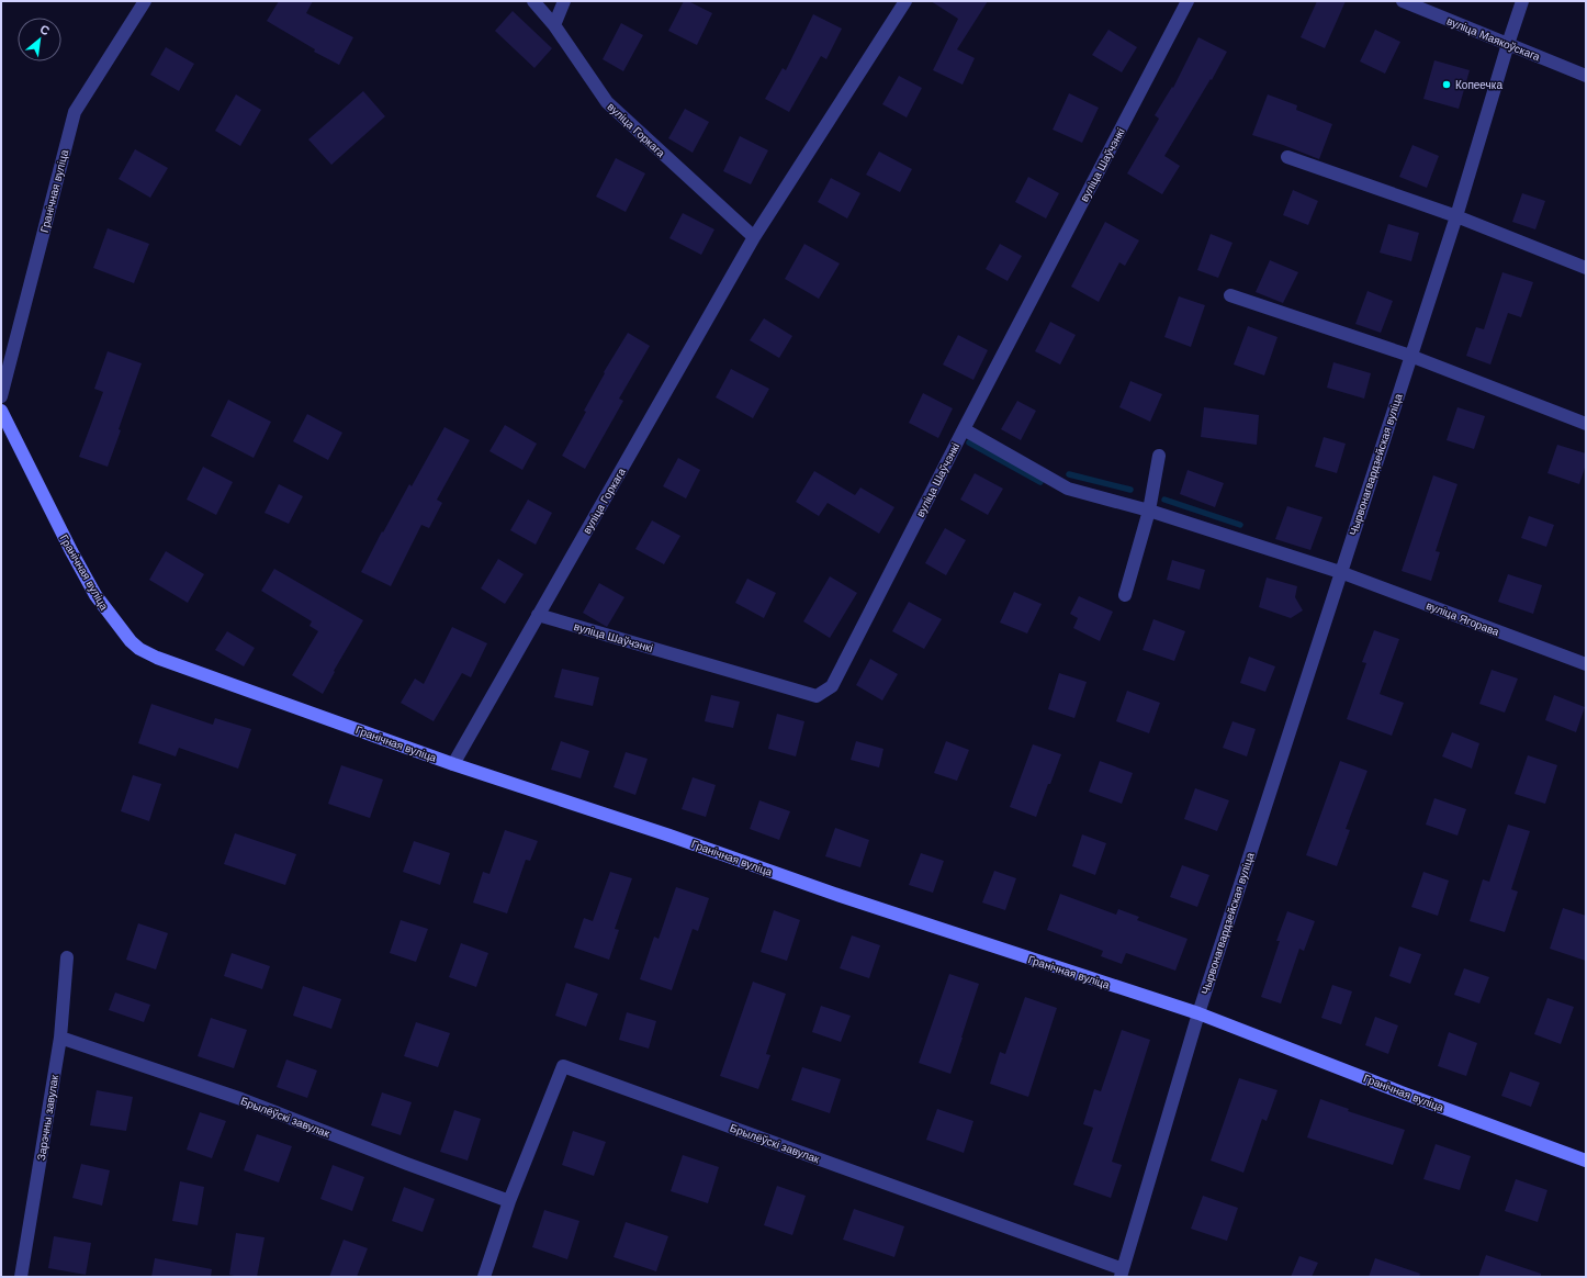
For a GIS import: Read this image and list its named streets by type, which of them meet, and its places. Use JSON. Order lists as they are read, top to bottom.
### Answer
{
  "streets": {
    "main road": ["Гранічная вуліца"],
    "street": [
      "вуліца Маякоўскага",
      "вуліца Горкага",
      "вуліца Шаўчэнкі",
      "Чырвонагвардзейская вуліца",
      "вуліца Ягорава",
      "Брылёўскі завулак",
      "Зарэчны завулак"
    ]
  },
  "crossings": [
    ["вуліца Маякоўскага", "Чырвонагвардзейская вуліца"],
    ["вуліца Горкага", "вуліца Шаўчэнкі"],
    ["вуліца Горкага", "Гранічная вуліца"],
    ["Гранічная вуліца", "Чырвонагвардзейская вуліца"],
    ["Чырвонагвардзейская вуліца", "вуліца Ягорава"],
    ["Чырвонагвардзейская вуліца", "Брылёўскі завулак"],
    ["Брылёўскі завулак", "Зарэчны завулак"]
  ],
  "places": ["Копеечка"],
  "north": "top right"
}
